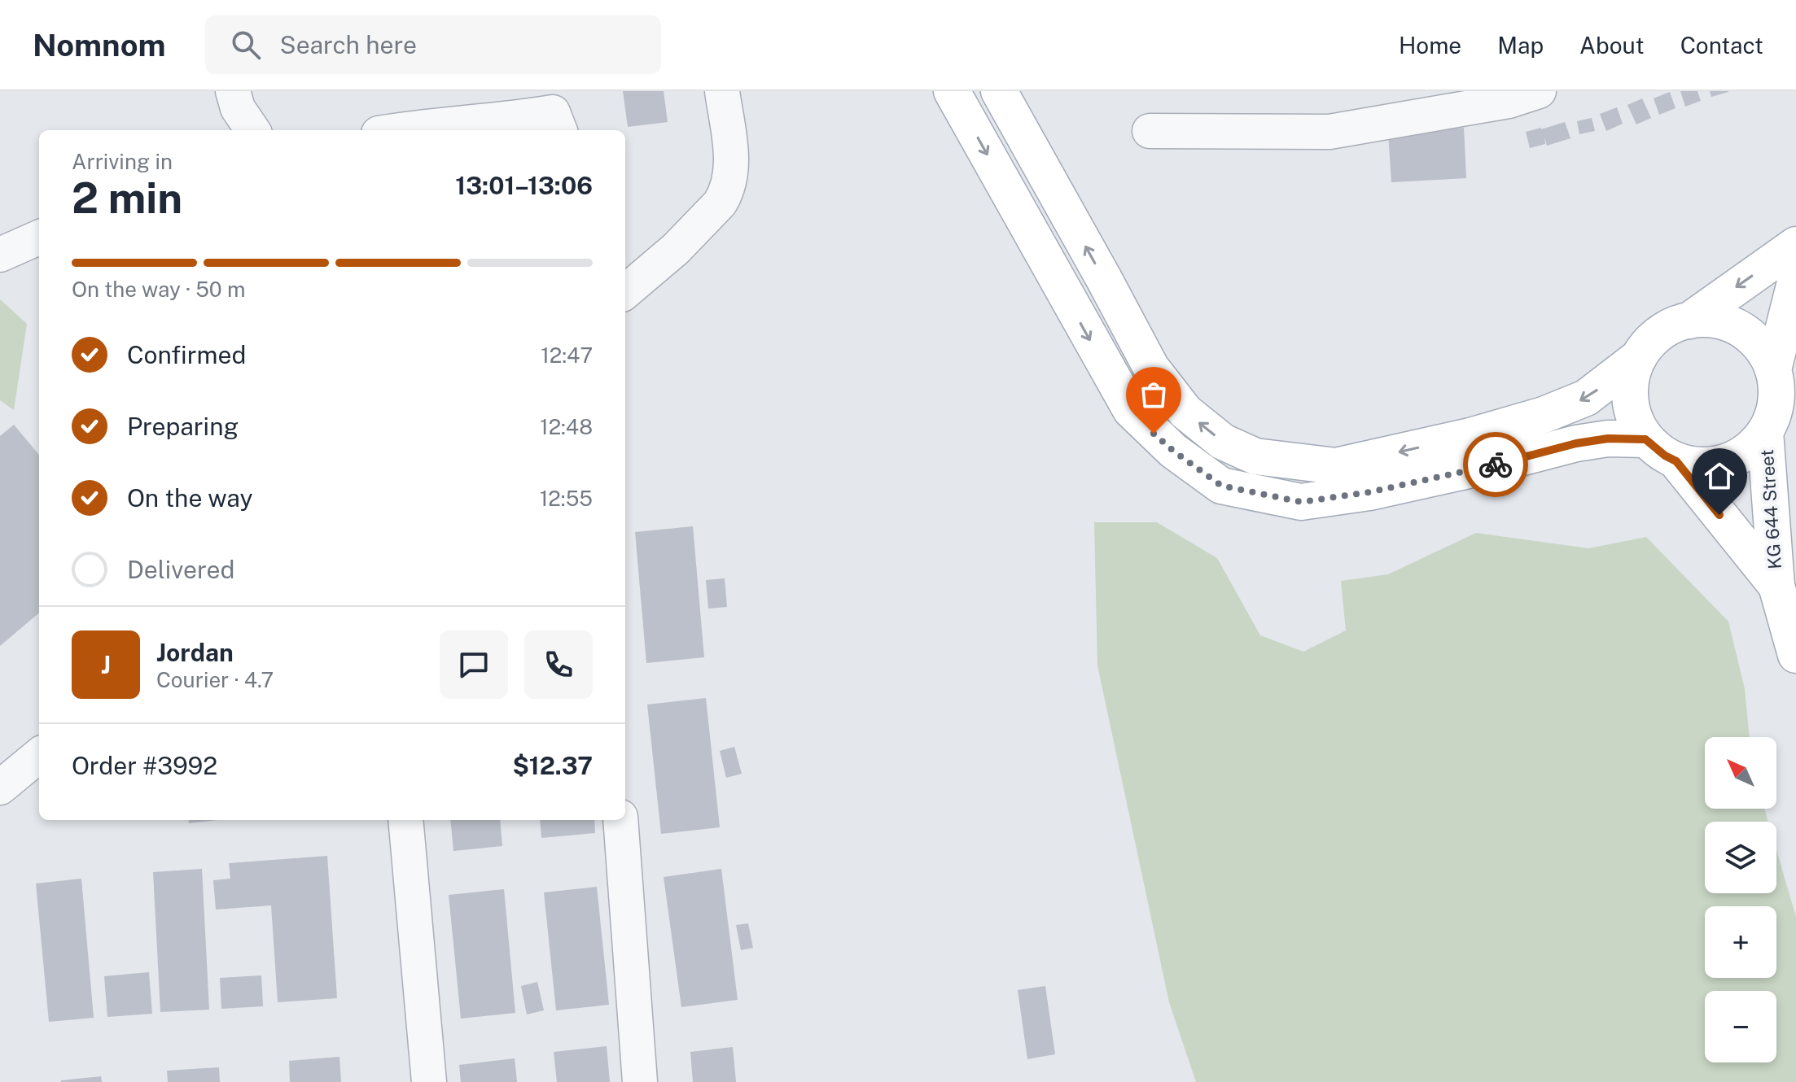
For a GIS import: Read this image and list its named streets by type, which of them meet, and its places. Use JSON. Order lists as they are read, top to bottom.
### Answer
{
  "streets": {
    "main road": ["KG 644 Street"]
  },
  "north": "top left",
  "page": {
    "header": "Nomnom",
    "search": "Search here",
    "nav": [
      "Home",
      "Map",
      "About",
      "Contact"
    ],
    "heading": ["2 min", "Arriving in", "13:01–13:06"],
    "panel": [
      "Jordan",
      "Courier · 4.7",
      "Order #3992",
      "$12.37"
    ],
    "bar": "On the way · 50 m",
    "list": [
      ["Confirmed", "12:47"],
      ["Preparing", "12:48"],
      ["On the way", "12:55"],
      "Delivered"
    ],
    "round": "J",
    "map_buttons": ["+", "−"]
  }
}
